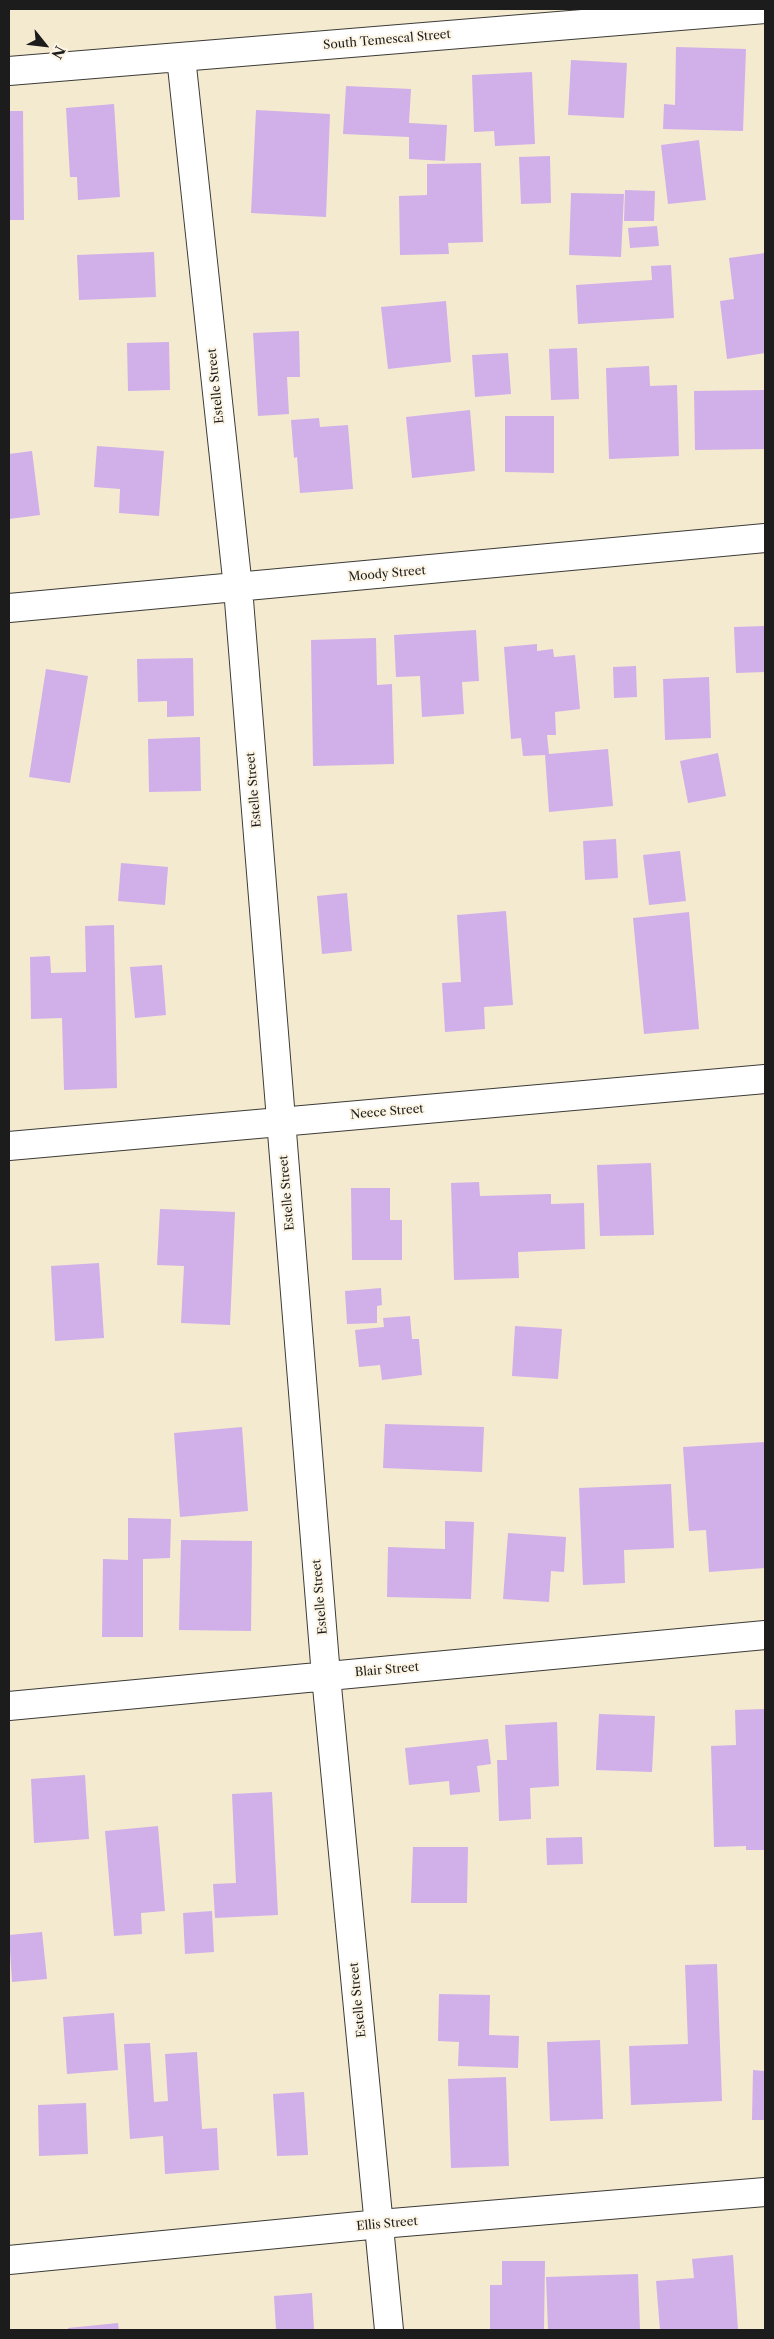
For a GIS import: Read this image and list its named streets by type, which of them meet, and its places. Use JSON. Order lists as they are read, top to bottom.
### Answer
{
  "streets": {
    "street": [
      "South Temescal Street",
      "Estelle Street",
      "Moody Street",
      "Neece Street",
      "Blair Street",
      "Ellis Street"
    ]
  },
  "crossings": [
    ["South Temescal Street", "Estelle Street"],
    ["Estelle Street", "Moody Street"],
    ["Estelle Street", "Neece Street"],
    ["Estelle Street", "Blair Street"],
    ["Estelle Street", "Ellis Street"]
  ],
  "north": "bottom right"
}
